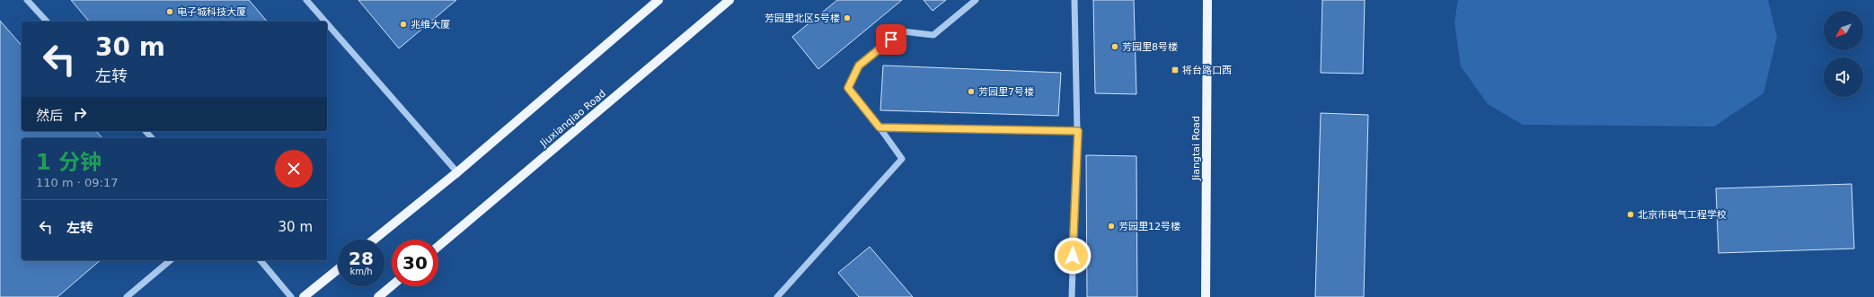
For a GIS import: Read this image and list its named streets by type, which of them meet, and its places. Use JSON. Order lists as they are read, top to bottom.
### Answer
{
  "streets": {
    "main road": ["Jiuxianqiao Road", "Jiangtai Road"]
  },
  "places": {
    "other": [
      "电子城科技大厦",
      "芳园里北区5号楼",
      "兆维大厦",
      "芳园里8号楼",
      "芳园里7号楼",
      "北京市电气工程学校",
      "芳园里12号楼"
    ],
    "transit": ["将台路口西"]
  },
  "north": "bottom left",
  "page": {
    "turn": ["30 m", "左转"],
    "then": "然后",
    "heading": ["1 分钟", "110 m · 09:17"],
    "list": [
      {
        "name": "左转",
        "value": "30 m"
      }
    ],
    "speed": "28 km/h",
    "limit": "30"
  }
}
